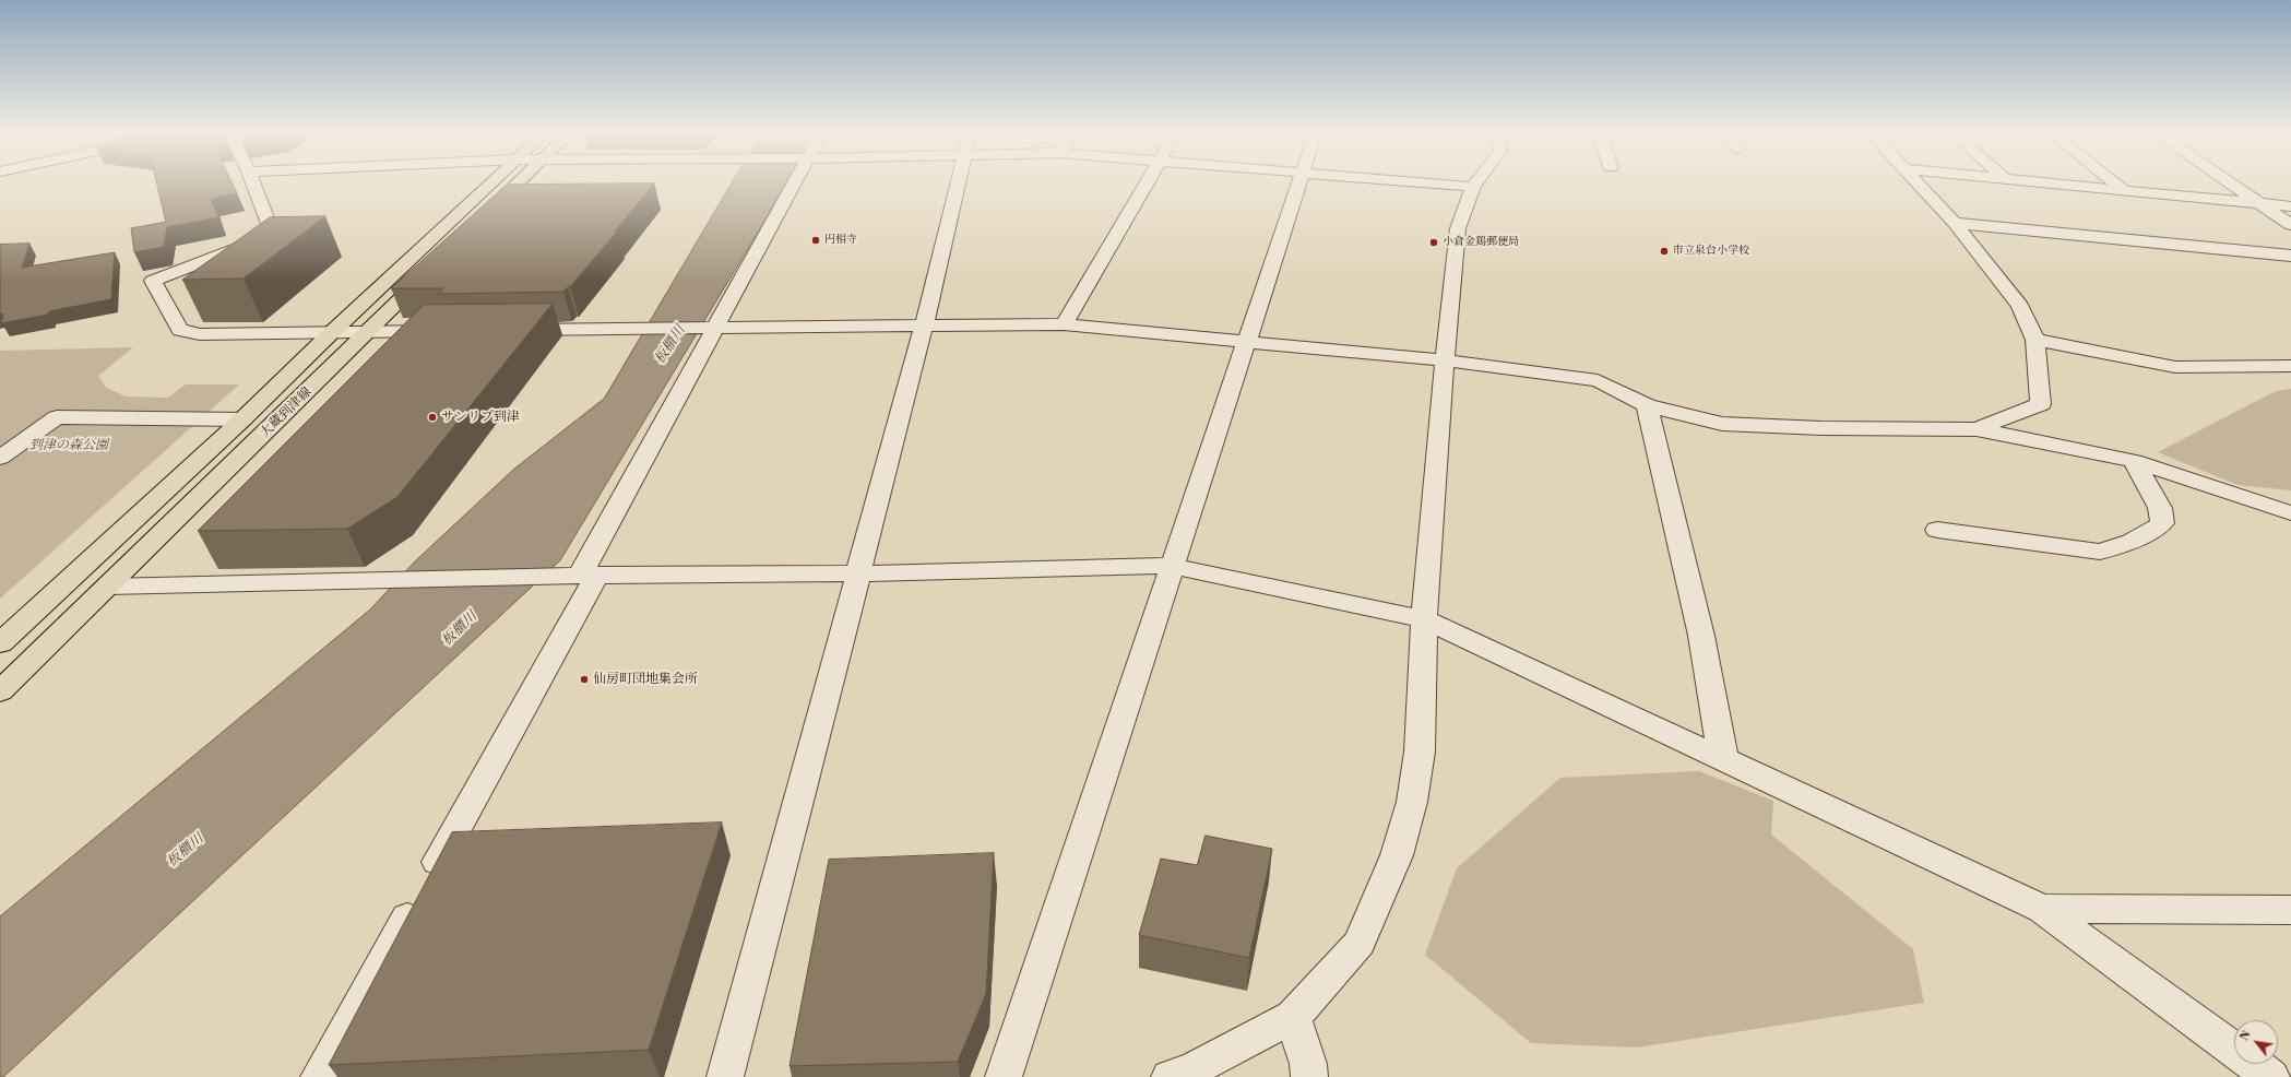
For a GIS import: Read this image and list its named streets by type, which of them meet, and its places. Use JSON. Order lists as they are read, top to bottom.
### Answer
{
  "streets": {
    "main road": ["大蔵到津線"]
  },
  "water": ["板櫃川"],
  "parks": ["到津の森公園"],
  "places": [
    "円相寺",
    "小倉金鶏郵便局",
    "市立泉台小学校",
    "サンリプ到津",
    "仙房町団地集会所"
  ],
  "north": "top left"
}
